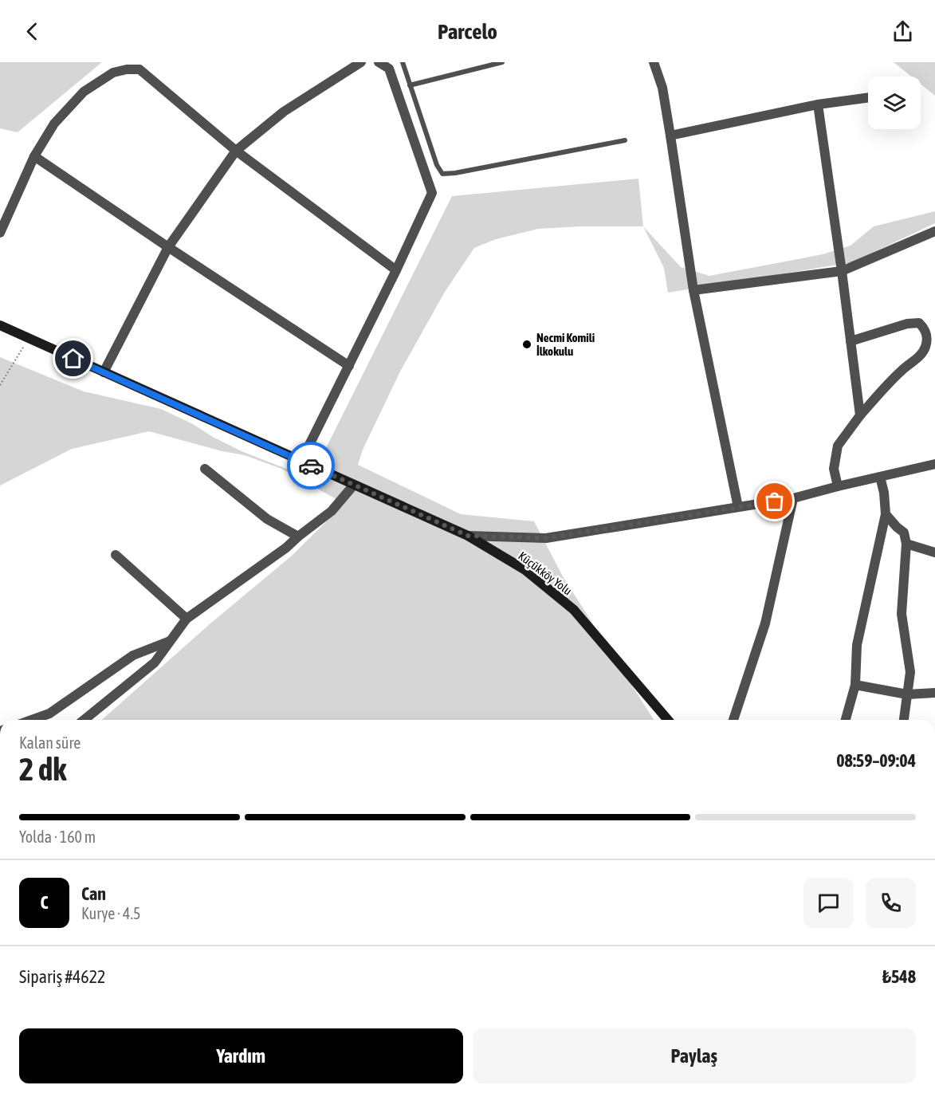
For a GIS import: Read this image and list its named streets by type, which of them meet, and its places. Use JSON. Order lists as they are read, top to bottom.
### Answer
{
  "streets": {
    "main road": ["Küçükköy Yolu"]
  },
  "places": ["Necmi Komili İlkokulu"],
  "page": {
    "header": "Parcelo",
    "heading": ["2 dk", "Kalan süre", "08:59–09:04"],
    "panel": [
      "Can",
      "Kurye · 4.5",
      "Sipariş #4622",
      "₺548"
    ],
    "bar": "Yolda · 160 m",
    "round": "C",
    "buttons": ["Yardım", "Paylaş"]
  }
}
